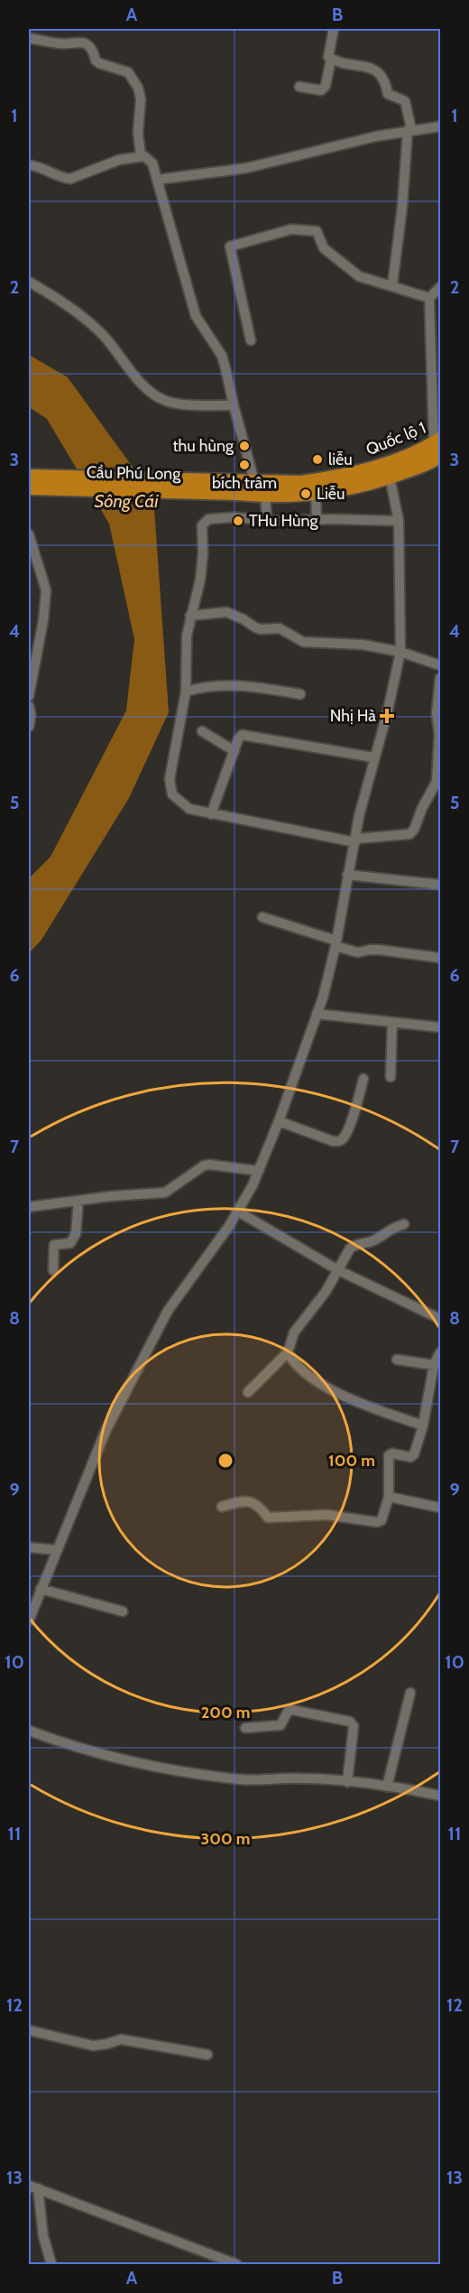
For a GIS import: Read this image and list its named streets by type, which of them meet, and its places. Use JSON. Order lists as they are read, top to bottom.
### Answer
{
  "streets": {
    "highway": ["Quốc lộ 1", "Cầu Phú Long"]
  },
  "crossings": [
    ["Quốc lộ 1", "Cầu Phú Long"]
  ],
  "water": ["Sông Cái"],
  "places": {
    "other": [
      "thu hùng",
      "liễu",
      "bích trâm",
      "Liễu",
      "THu Hùng"
    ],
    "health": ["Nhị Hà"]
  },
  "grid": {
    "columns": ["A", "B"],
    "rows": [
      "1",
      "2",
      "3",
      "4",
      "5",
      "6",
      "7",
      "8",
      "9",
      "10",
      "11",
      "12",
      "13"
    ]
  },
  "rings": ["100 m", "200 m", "300 m"]
}
